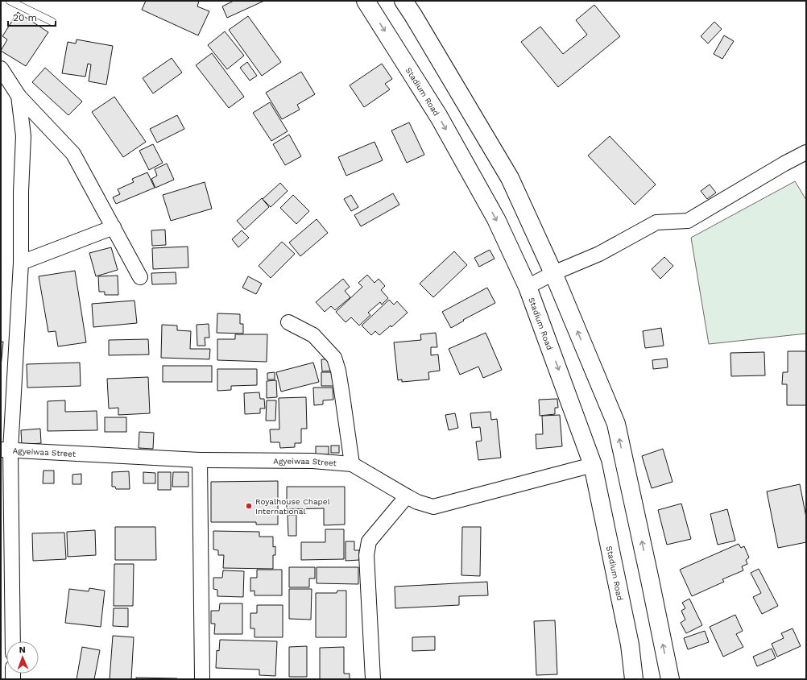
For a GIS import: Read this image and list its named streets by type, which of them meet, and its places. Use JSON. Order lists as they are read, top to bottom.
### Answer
{
  "streets": {
    "main road": ["Stadium Road"],
    "street": ["Agyeiwaa Street"]
  },
  "crossings": [
    ["Stadium Road", "Agyeiwaa Street"]
  ],
  "places": ["Royalhouse Chapel International"],
  "scale_bar": "20 m",
  "north": "top"
}
